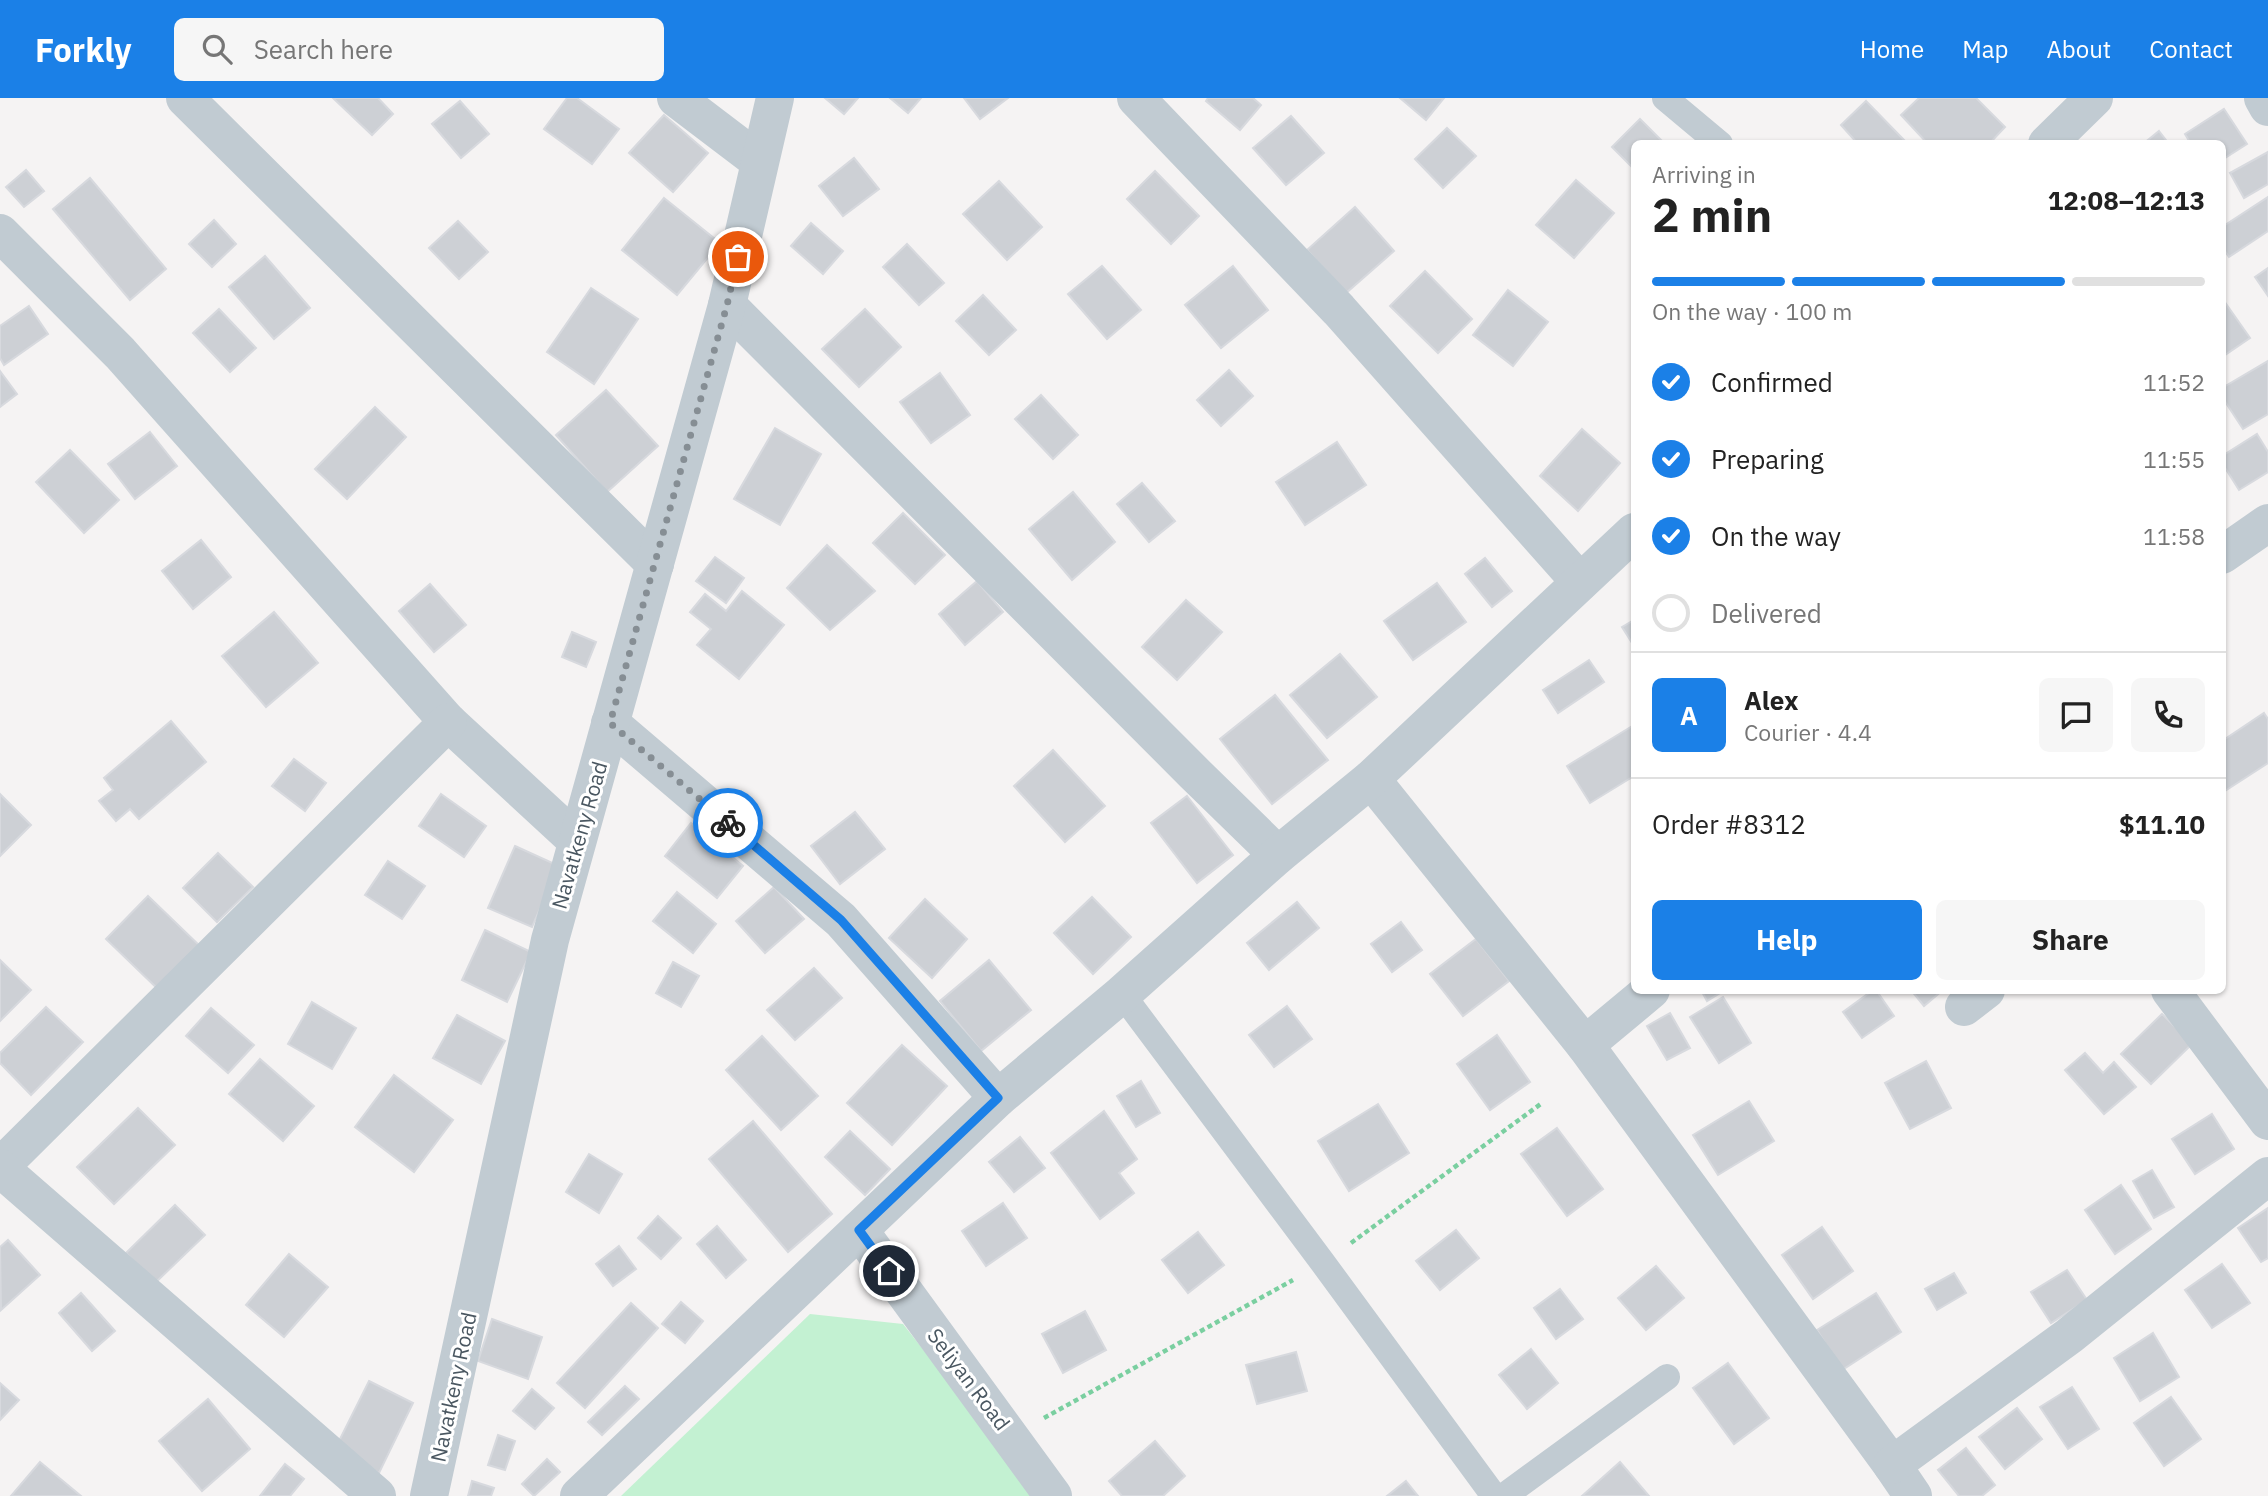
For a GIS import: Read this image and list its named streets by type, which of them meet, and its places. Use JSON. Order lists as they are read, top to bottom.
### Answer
{
  "streets": {
    "street": ["Navatkeny Road", "Seliyan Road"]
  },
  "page": {
    "header": "Forkly",
    "search": "Search here",
    "nav": [
      "Home",
      "Map",
      "About",
      "Contact"
    ],
    "heading": ["2 min", "Arriving in", "12:08–12:13"],
    "panel": [
      "Alex",
      "Courier · 4.4",
      "Order #8312",
      "$11.10"
    ],
    "bar": "On the way · 100 m",
    "list": [
      ["Confirmed", "11:52"],
      ["Preparing", "11:55"],
      ["On the way", "11:58"],
      "Delivered"
    ],
    "round": "A",
    "buttons": ["Help", "Share"]
  }
}
